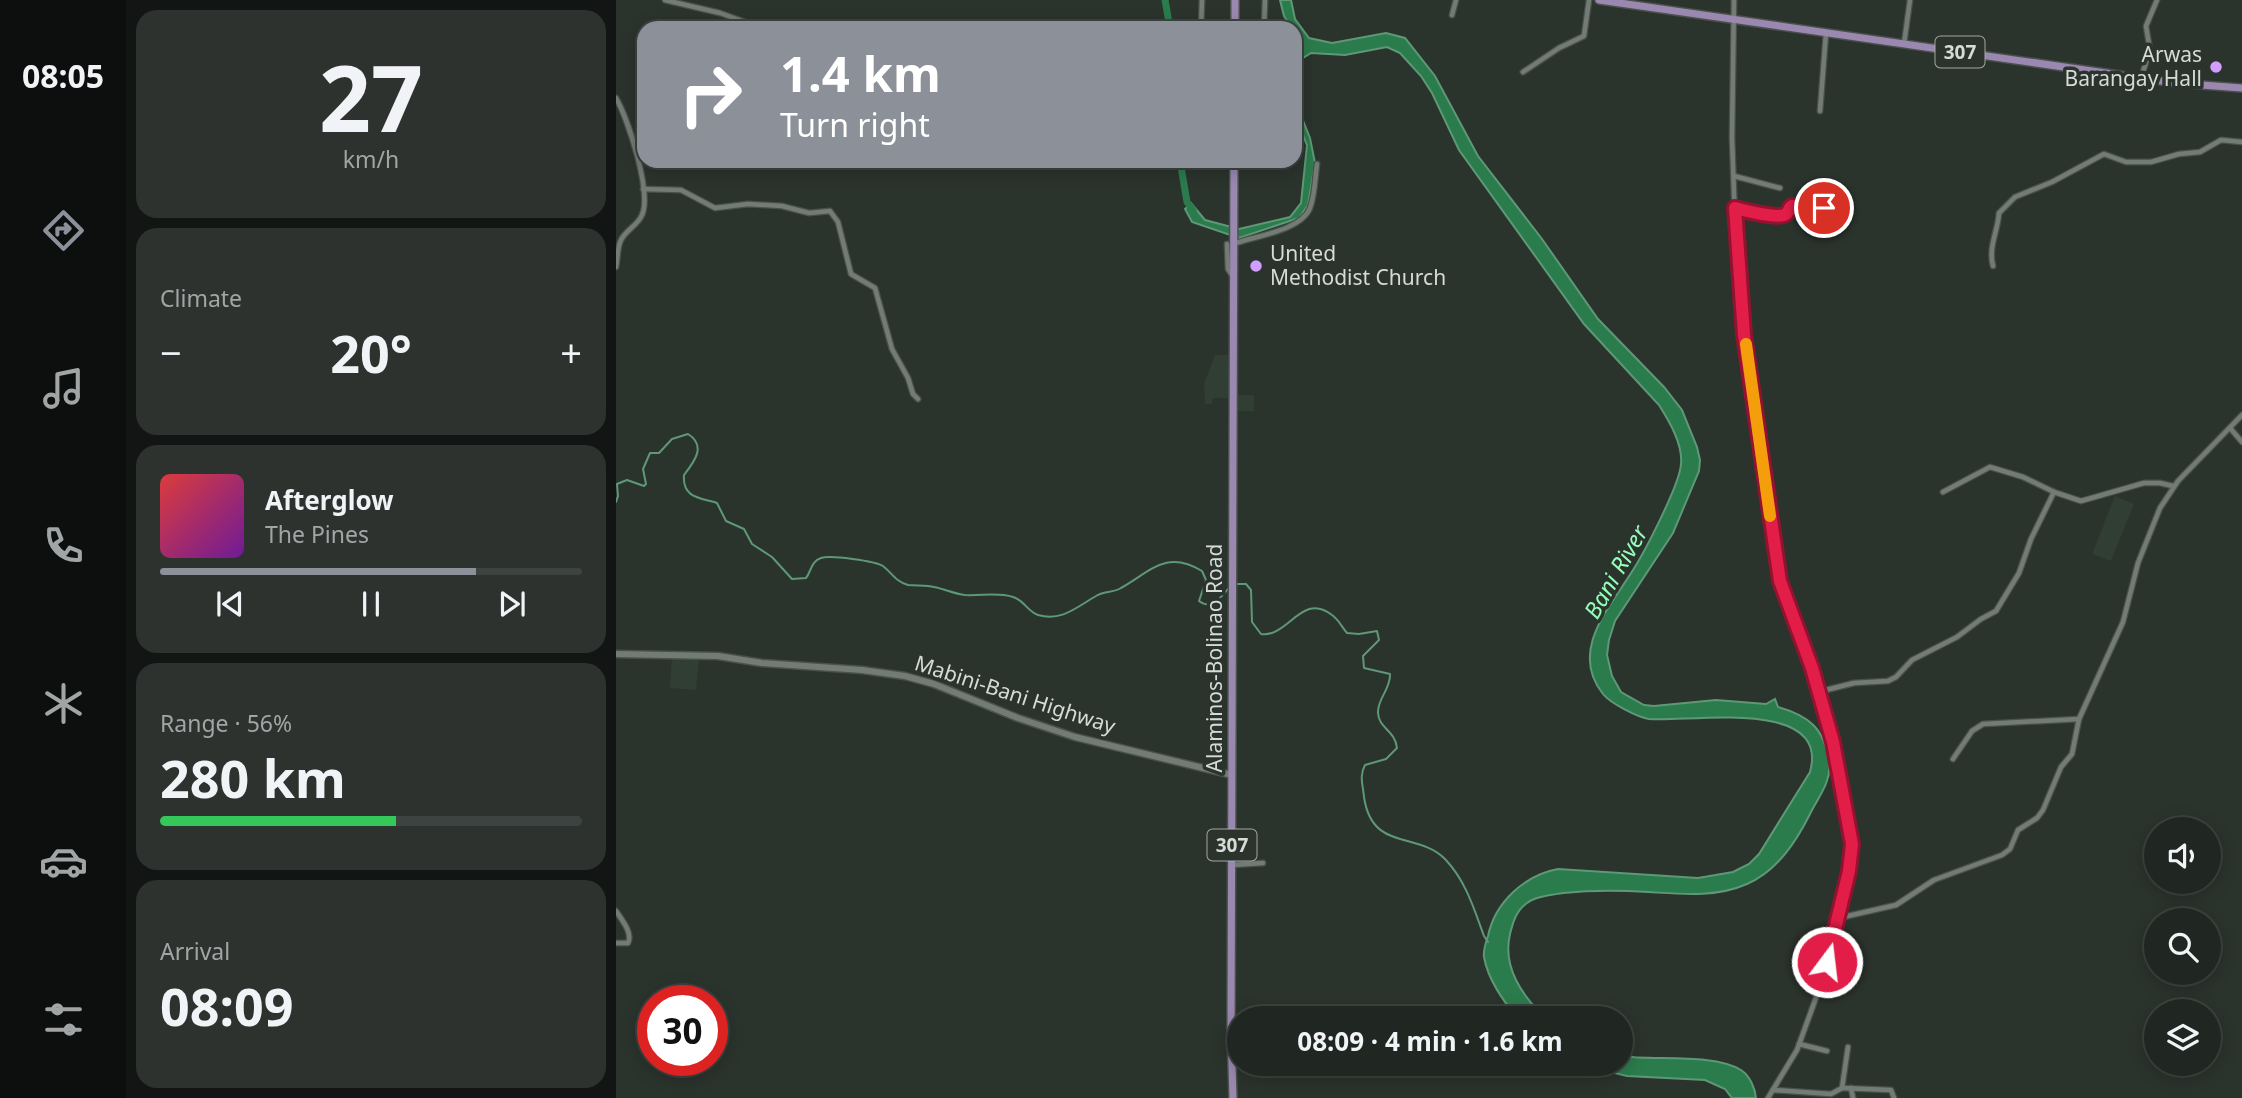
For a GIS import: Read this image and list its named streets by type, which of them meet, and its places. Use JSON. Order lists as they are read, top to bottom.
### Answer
{
  "streets": {
    "main road": ["307", "Alaminos-Bolinao Road", "Mabini-Bani Highway"]
  },
  "crossings": [
    ["Alaminos-Bolinao Road", "Mabini-Bani Highway"]
  ],
  "water": ["Bani River"],
  "places": ["Arwas Barangay Hall", "United Methodist Church"],
  "page": {
    "tabs": "08:05",
    "tile": [
      ["27", "km/h"],
      "Climate",
      ["Range · 56%", "280 km"],
      ["Arrival", "08:09"]
    ],
    "turn": ["1.4 km", "Turn right"],
    "heat": ["−", "20°", "+"],
    "song": ["Afterglow", "The Pines"],
    "limit": "30",
    "trip": "08:09 · 4 min · 1.6 km"
  }
}
